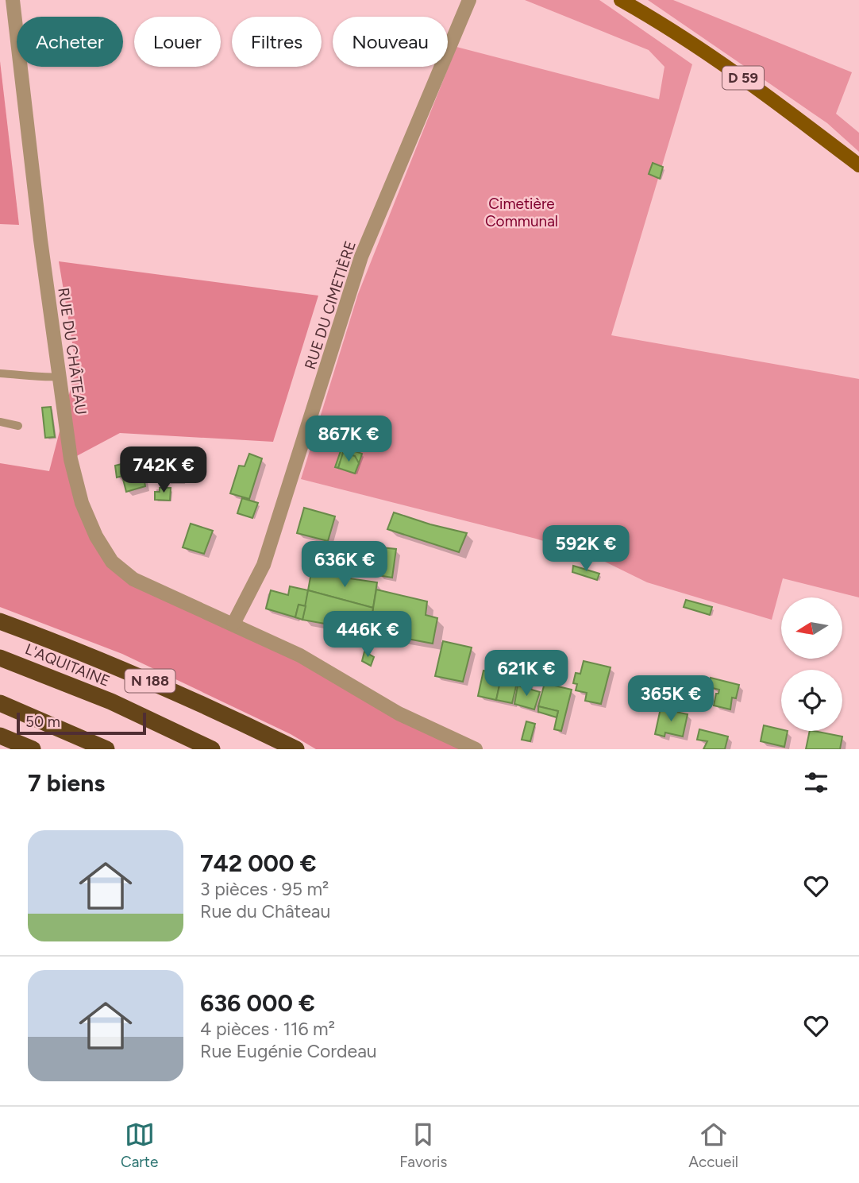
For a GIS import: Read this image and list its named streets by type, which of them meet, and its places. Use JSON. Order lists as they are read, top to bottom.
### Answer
{
  "streets": {
    "highway": ["L'AQUITAINE", "N 188"],
    "main road": ["D 59"],
    "street": ["RUE DU CIMETIÈRE", "RUE DU CHÂTEAU"]
  },
  "crossings": [
    ["RUE DU CIMETIÈRE", "RUE DU CHÂTEAU"]
  ],
  "parks": ["Cimetière Communal"],
  "scale_bar": "50 m",
  "north": "left",
  "page": {
    "chip": [
      "Acheter",
      "Louer",
      "Filtres",
      "Nouveau"
    ],
    "price": [
      "867K €",
      "742K €",
      "592K €",
      "636K €",
      "446K €",
      "621K €",
      "365K €"
    ],
    "scale": "50 m",
    "heading": "7 biens",
    "list": [
      {
        "name": "742 000 €",
        "note": "3 pièces · 95 m² · Rue du Château"
      },
      {
        "name": "636 000 €",
        "note": "4 pièces · 116 m² · Rue Eugénie Cordeau"
      }
    ],
    "tabs": ["Carte", "Favoris", "Accueil"]
  }
}
